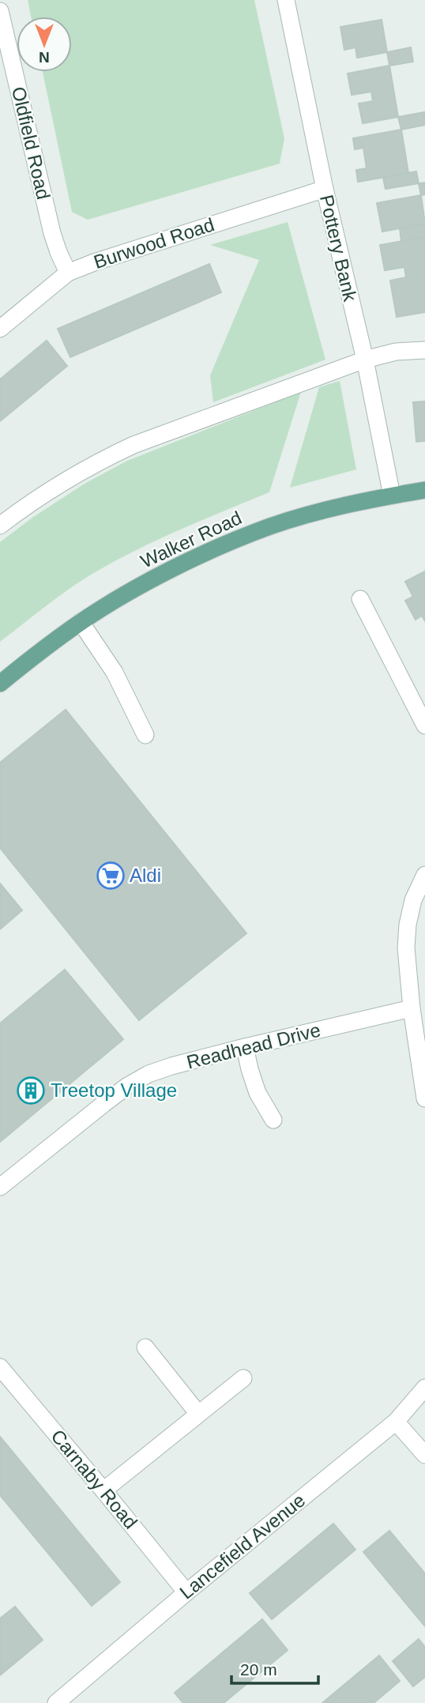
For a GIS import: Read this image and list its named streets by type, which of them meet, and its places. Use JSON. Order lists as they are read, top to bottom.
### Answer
{
  "streets": {
    "main road": ["Walker Road"],
    "street": [
      "Oldfield Road",
      "Burwood Road",
      "Pottery Bank",
      "Readhead Drive",
      "Carnaby Road",
      "Lancefield Avenue"
    ]
  },
  "crossings": [
    ["Oldfield Road", "Burwood Road"],
    ["Burwood Road", "Pottery Bank"],
    ["Pottery Bank", "Walker Road"],
    ["Carnaby Road", "Lancefield Avenue"]
  ],
  "places": {
    "supermarket": ["Aldi"],
    "building": ["Treetop Village"]
  },
  "scale_bar": "20 m",
  "north": "bottom"
}
